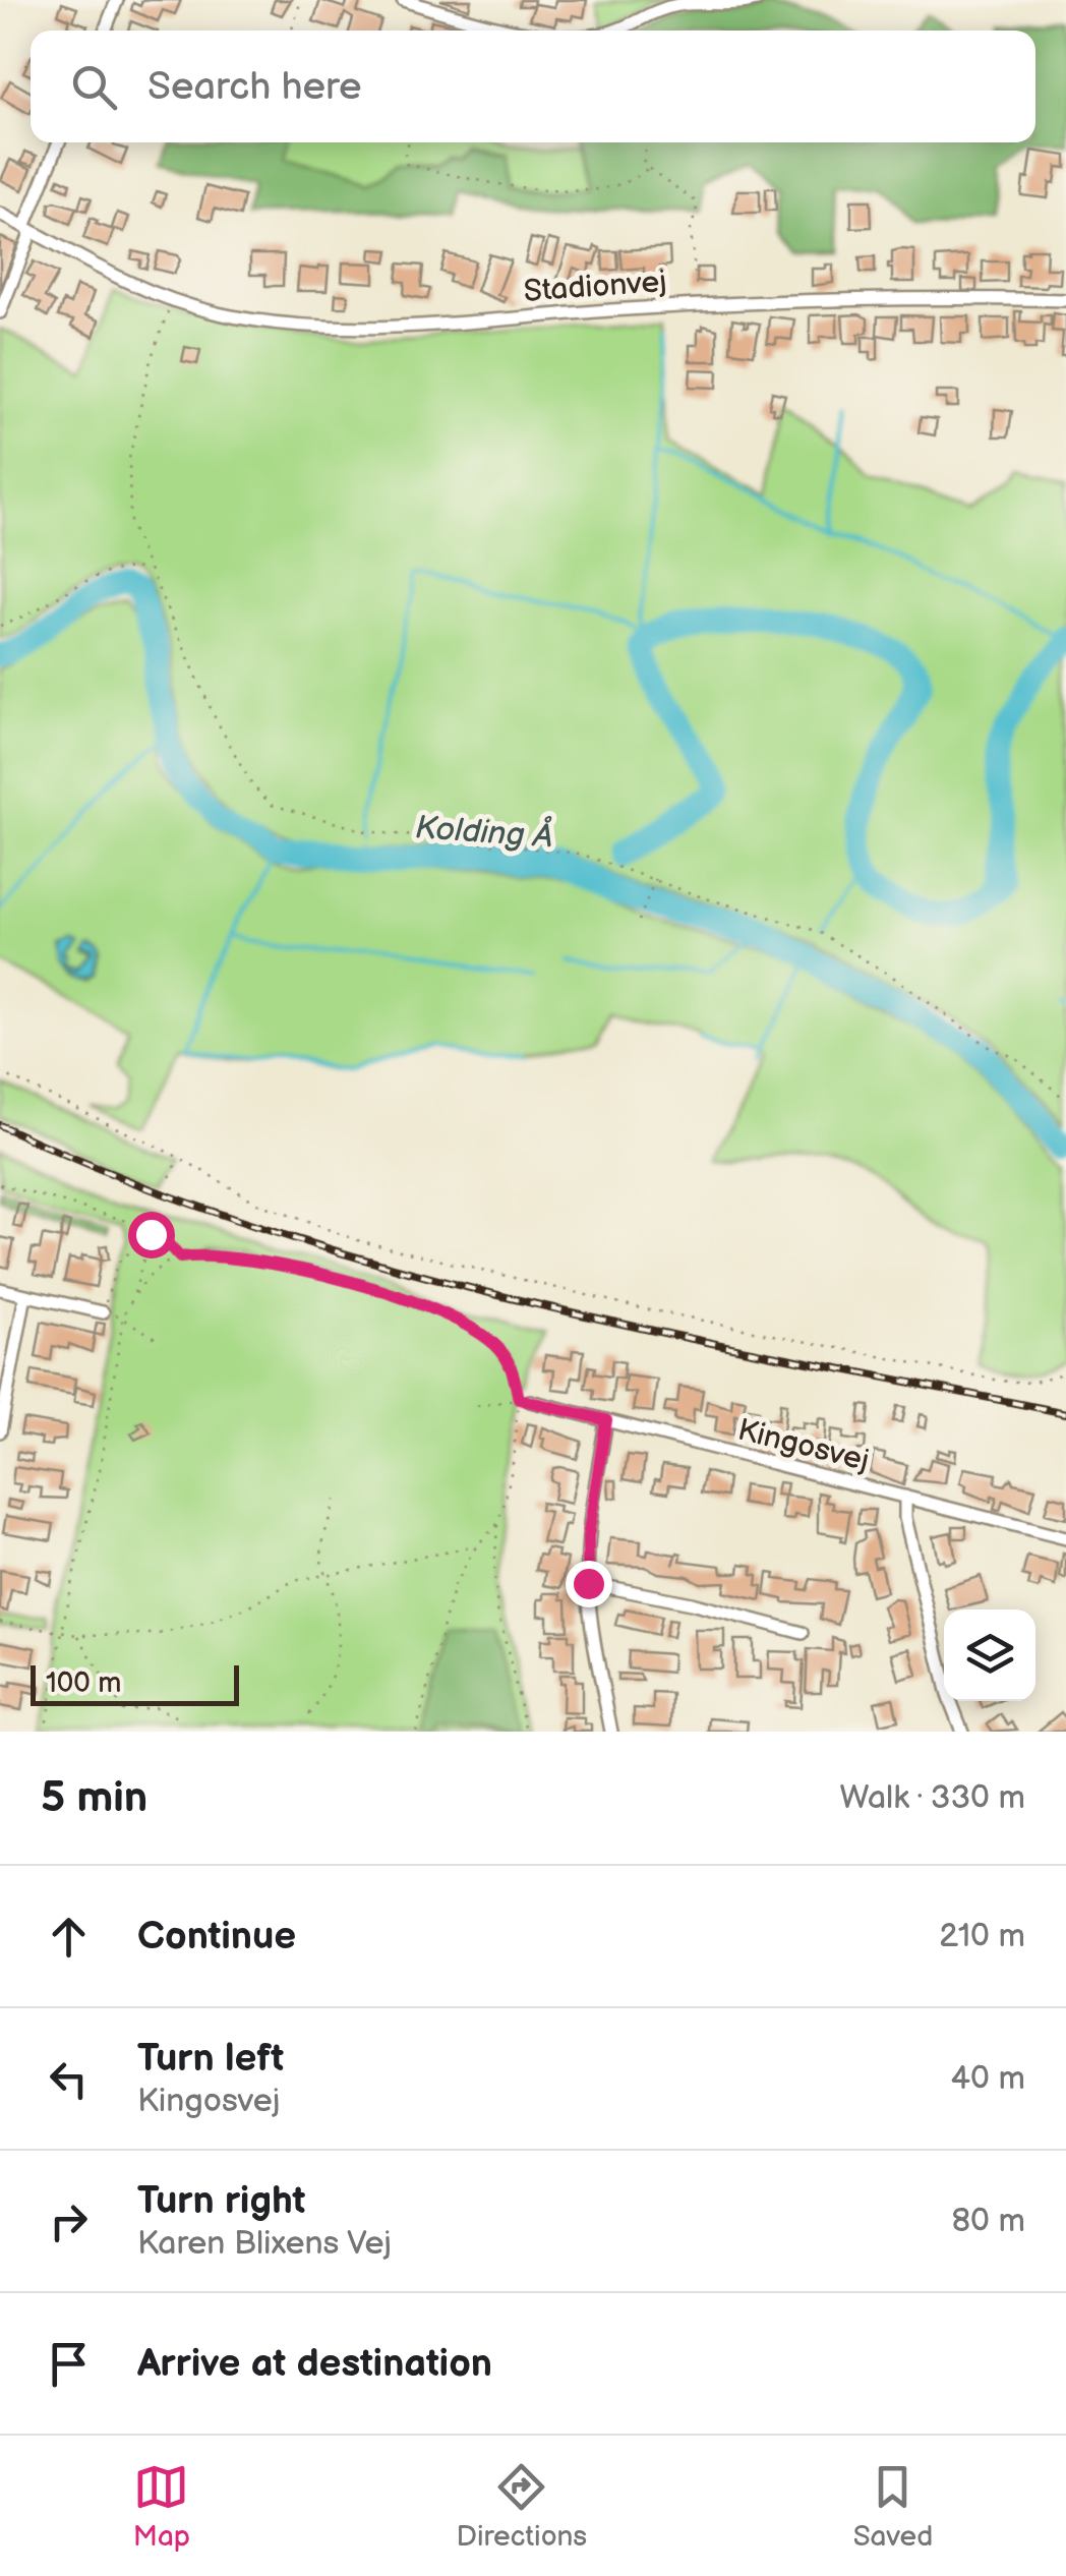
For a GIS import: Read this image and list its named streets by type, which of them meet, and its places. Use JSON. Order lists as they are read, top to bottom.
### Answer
{
  "streets": {
    "street": ["Stadionvej", "Kingosvej"]
  },
  "water": ["Kolding Å"],
  "scale_bar": "100 m",
  "page": {
    "search": "Search here",
    "scale": "100 m",
    "heading": ["5 min", "Walk · 330 m"],
    "list": [
      ["Continue", "210 m"],
      ["Turn left", "Kingosvej", "40 m"],
      ["Turn right", "Karen Blixens Vej", "80 m"],
      "Arrive at destination"
    ],
    "nav": ["Map", "Directions", "Saved"]
  }
}
